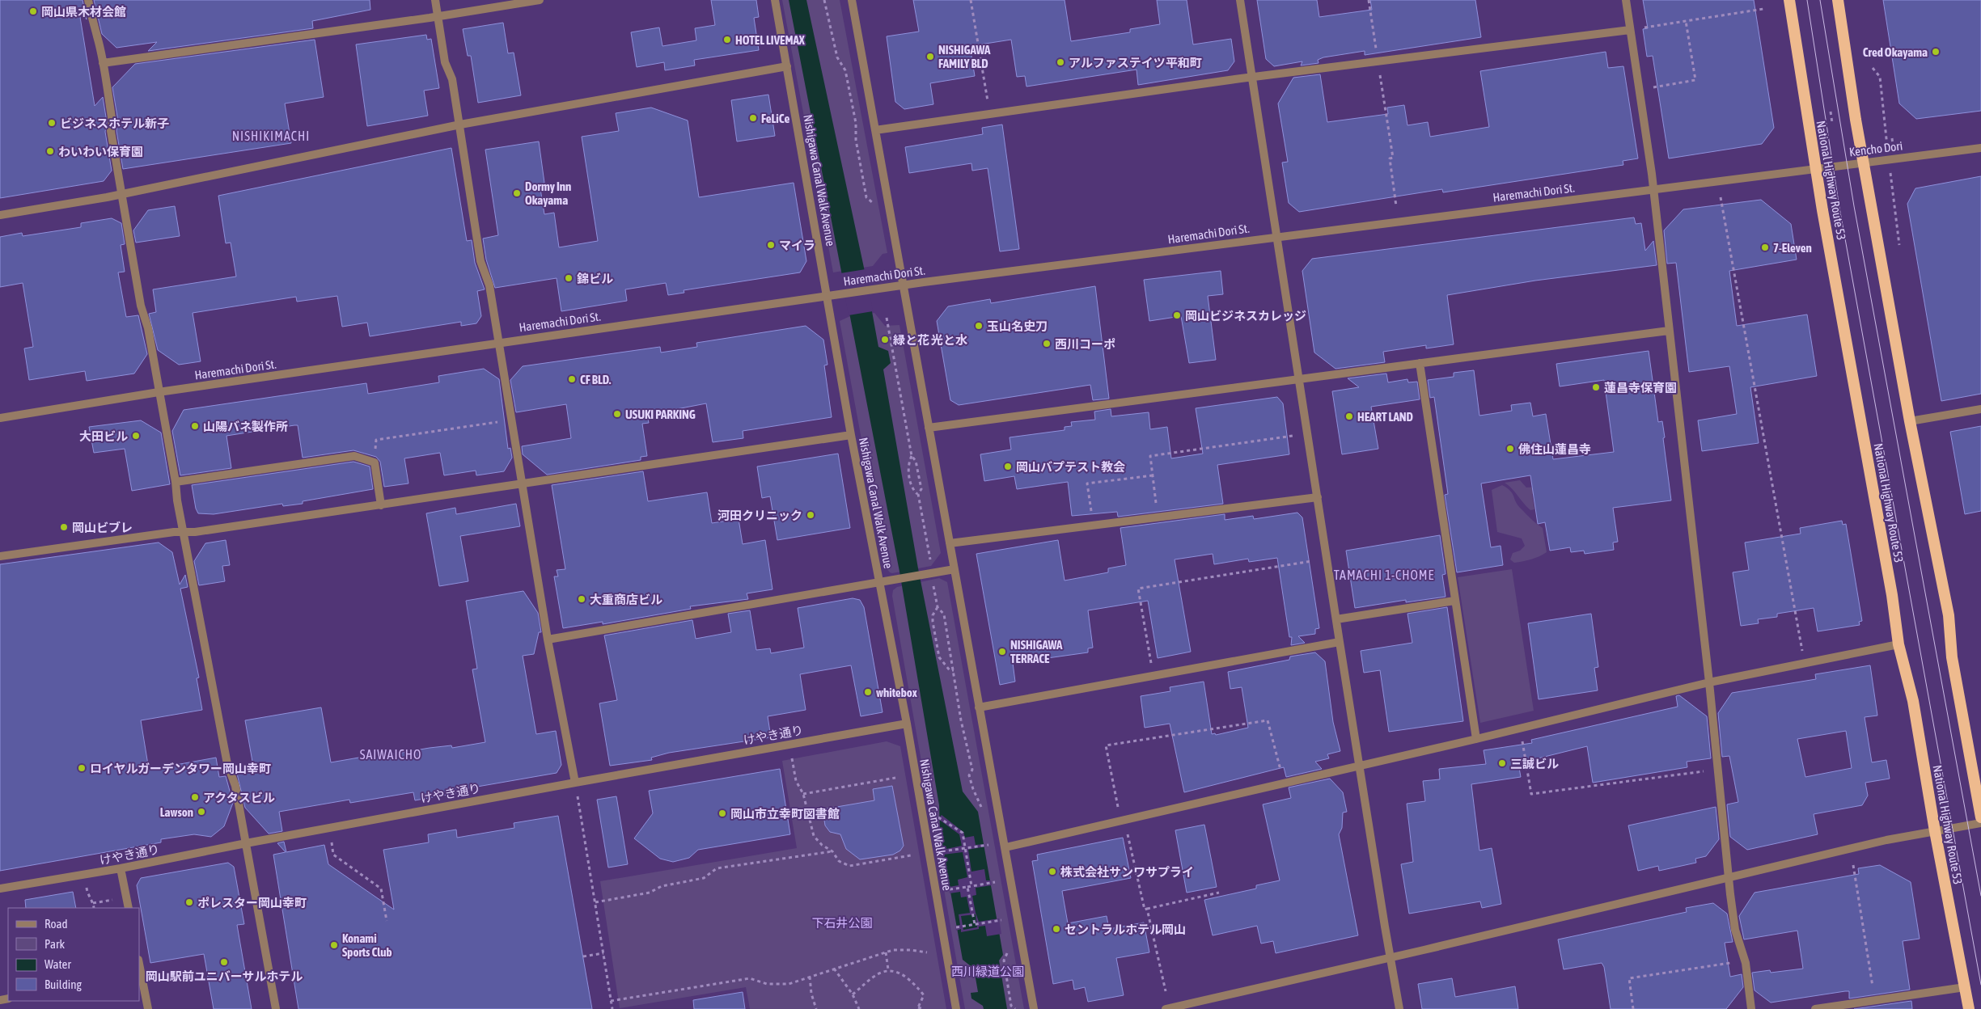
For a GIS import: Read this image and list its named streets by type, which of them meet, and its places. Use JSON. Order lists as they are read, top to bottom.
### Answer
{
  "streets": {
    "highway": ["National Highway Route 53"],
    "street": [
      "Kencho Dori",
      "Nishigawa Canal Walk Avenue",
      "Haremachi Dori St.",
      "けやき通り"
    ]
  },
  "crossings": [
    ["Kencho Dori", "National Highway Route 53"],
    ["Kencho Dori", "Haremachi Dori St."],
    ["Nishigawa Canal Walk Avenue", "Haremachi Dori St."],
    ["Nishigawa Canal Walk Avenue", "けやき通り"]
  ],
  "districts": ["NISHIKIMACHI", "TAMACHI 1-CHOME", "SAIWAICHO"],
  "parks": ["下石井公園", "西川緑道公園"],
  "places": [
    "岡山県木材会館",
    "HOTEL LIVEMAX",
    "Cred Okayama",
    "NISHIGAWA FAMILY BLD",
    "アルファステイツ平和町",
    "FeLiCe",
    "ビジネスホテル新子",
    "わいわい保育園",
    "Dormy Inn Okayama",
    "マイラ",
    "7-Eleven",
    "錦ビル",
    "岡山ビジネスカレッジ",
    "玉山名史刀",
    "緑と花 光と水",
    "西川コーポ",
    "CF BLD.",
    "蓮昌寺保育園",
    "USUKI PARKING",
    "HEART LAND",
    "山陽バネ製作所",
    "大田ビル",
    "佛住山蓮昌寺",
    "岡山バプテスト教会",
    "河田クリニック",
    "岡山ビブレ",
    "大重商店ビル",
    "NISHIGAWA TERRACE",
    "whitebox",
    "三誠ビル",
    "ロイヤルガーデンタワー岡山幸町",
    "アクタスビル",
    "Lawson",
    "岡山市立幸町図書館",
    "株式会社サンワサプライ",
    "ポレスター岡山幸町",
    "セントラルホテル岡山",
    "Konami Sports Club",
    "岡山駅前ユニバーサルホテル"
  ],
  "legend": [
    "Road",
    "Park",
    "Water",
    "Building"
  ]
}
